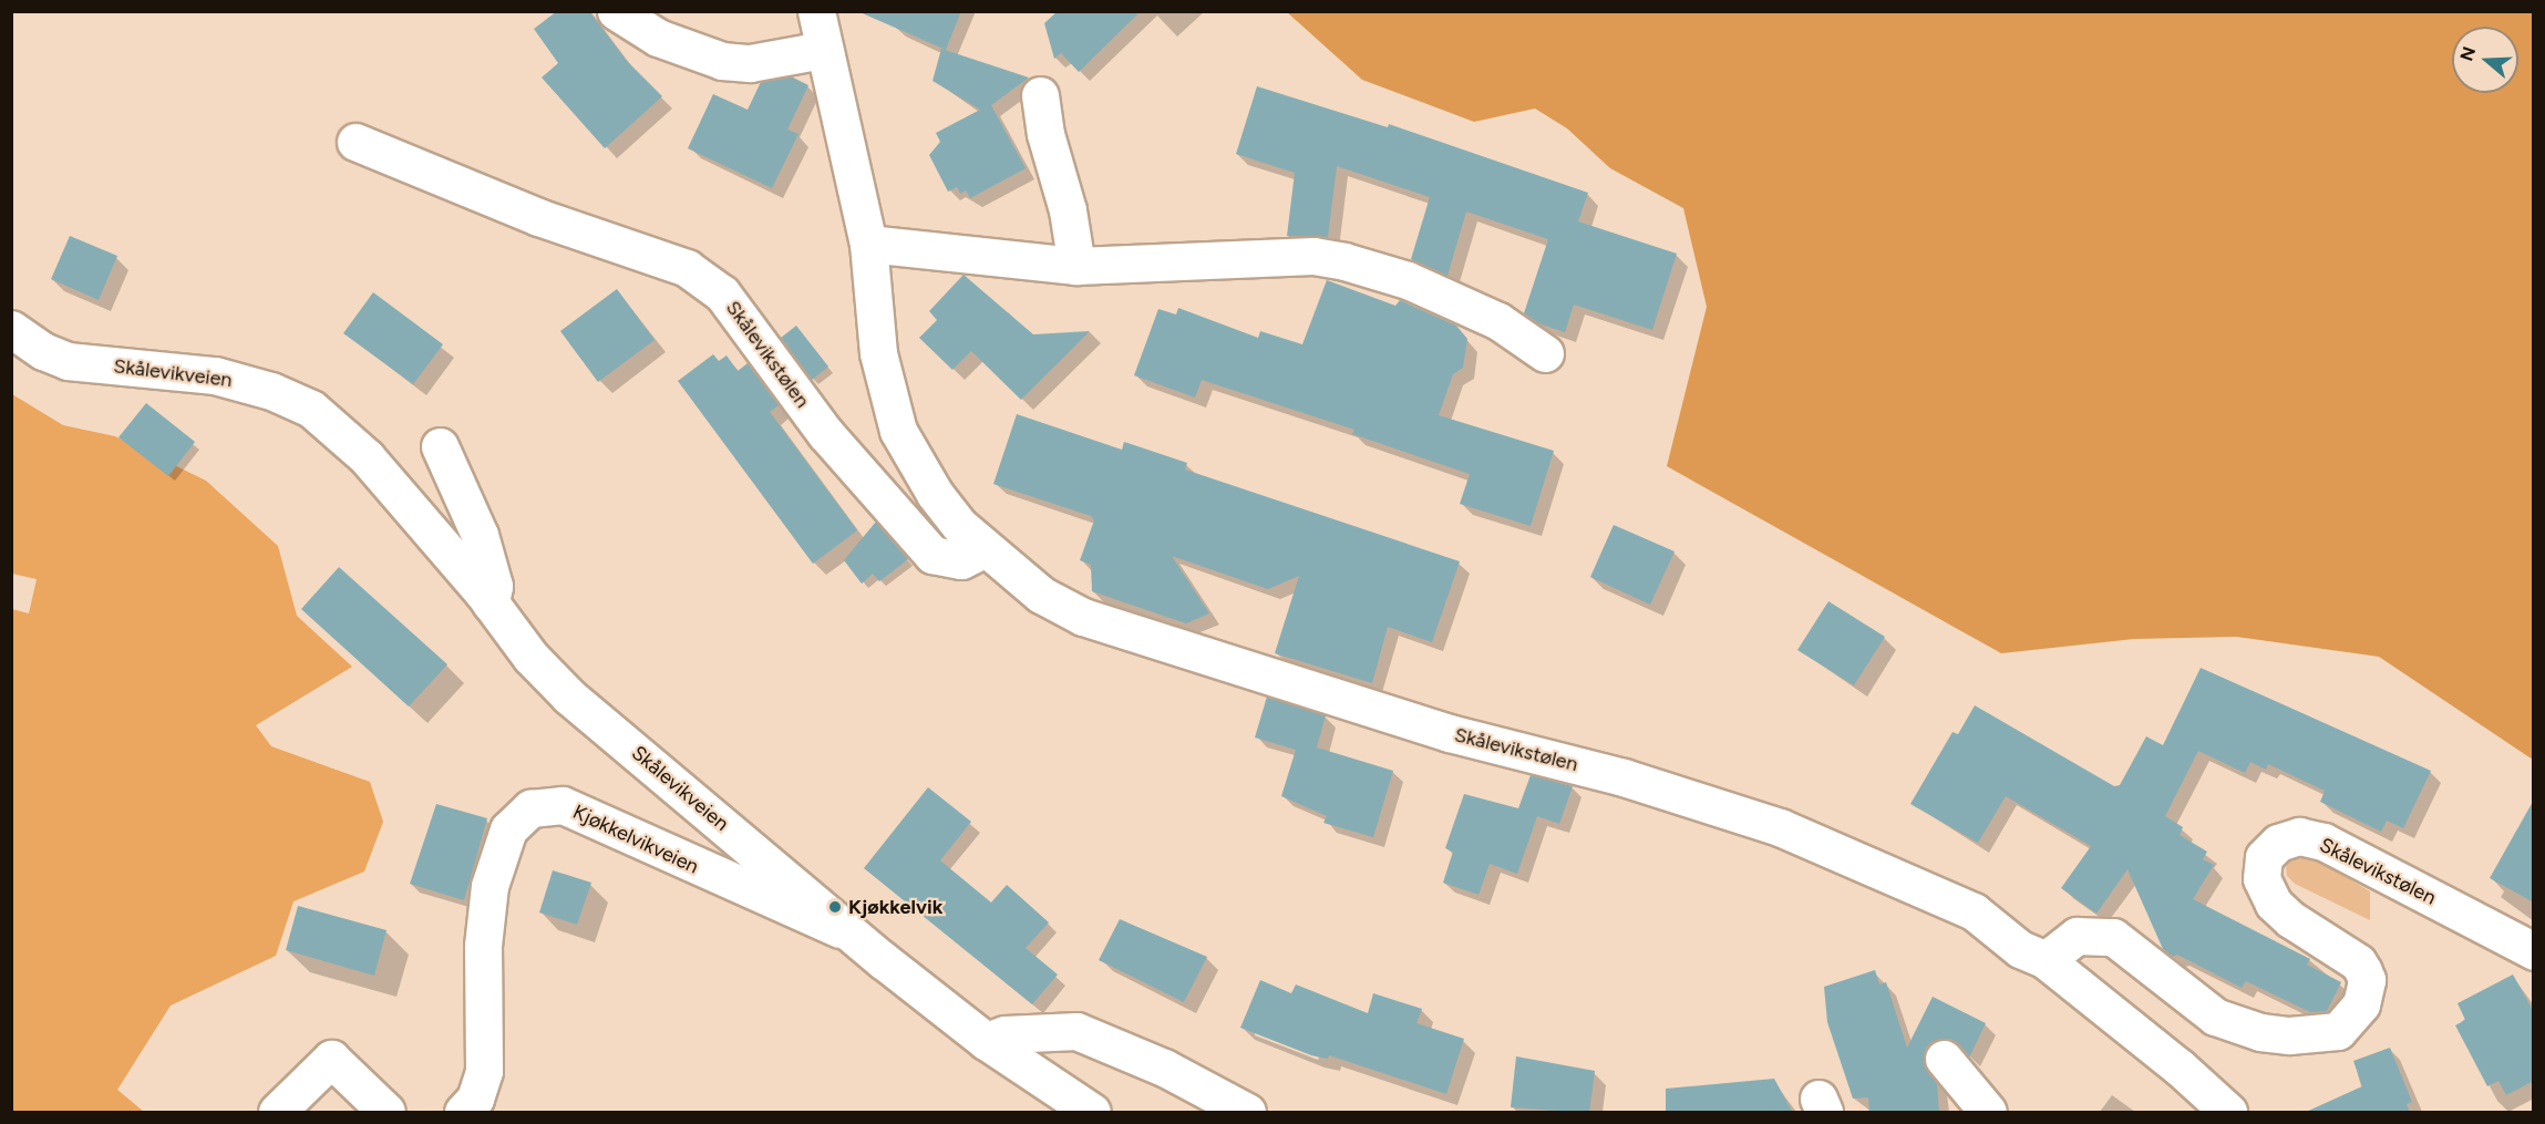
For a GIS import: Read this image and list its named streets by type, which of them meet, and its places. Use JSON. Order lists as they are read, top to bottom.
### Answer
{
  "streets": {
    "street": ["Skålevikstølen", "Skålevikveien", "Kjøkkelvikveien"]
  },
  "crossings": [
    ["Skålevikveien", "Kjøkkelvikveien"]
  ],
  "places": ["Kjøkkelvik"],
  "north": "left"
}
